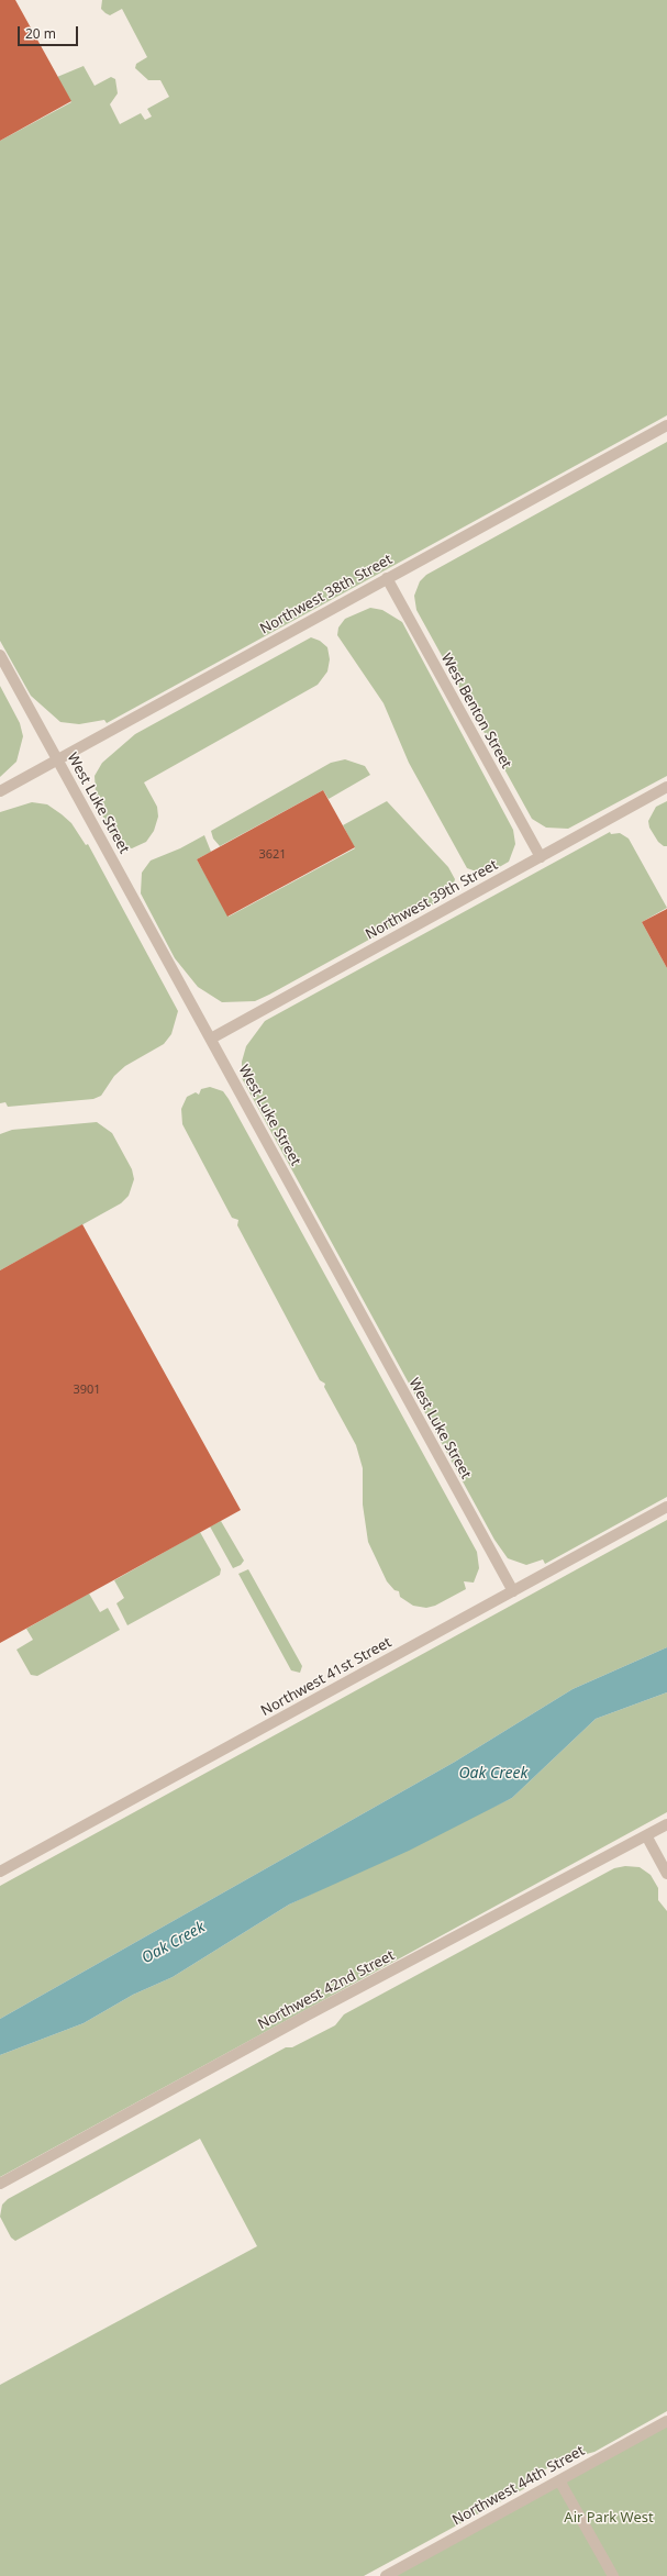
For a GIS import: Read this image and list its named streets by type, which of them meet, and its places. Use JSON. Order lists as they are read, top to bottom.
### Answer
{
  "streets": {
    "street": [
      "Northwest 38th Street",
      "West Benton Street",
      "West Luke Street",
      "Northwest 39th Street",
      "Northwest 41st Street",
      "Northwest 42nd Street",
      "Northwest 44th Street"
    ]
  },
  "crossings": [
    ["Northwest 38th Street", "West Benton Street"],
    ["Northwest 38th Street", "West Luke Street"],
    ["West Benton Street", "Northwest 39th Street"],
    ["West Luke Street", "Northwest 39th Street"],
    ["West Luke Street", "Northwest 41st Street"]
  ],
  "water": ["Oak Creek"],
  "parks": ["Air Park West"],
  "house_numbers": ["3621", "3901"],
  "scale_bar": "20 m"
}
